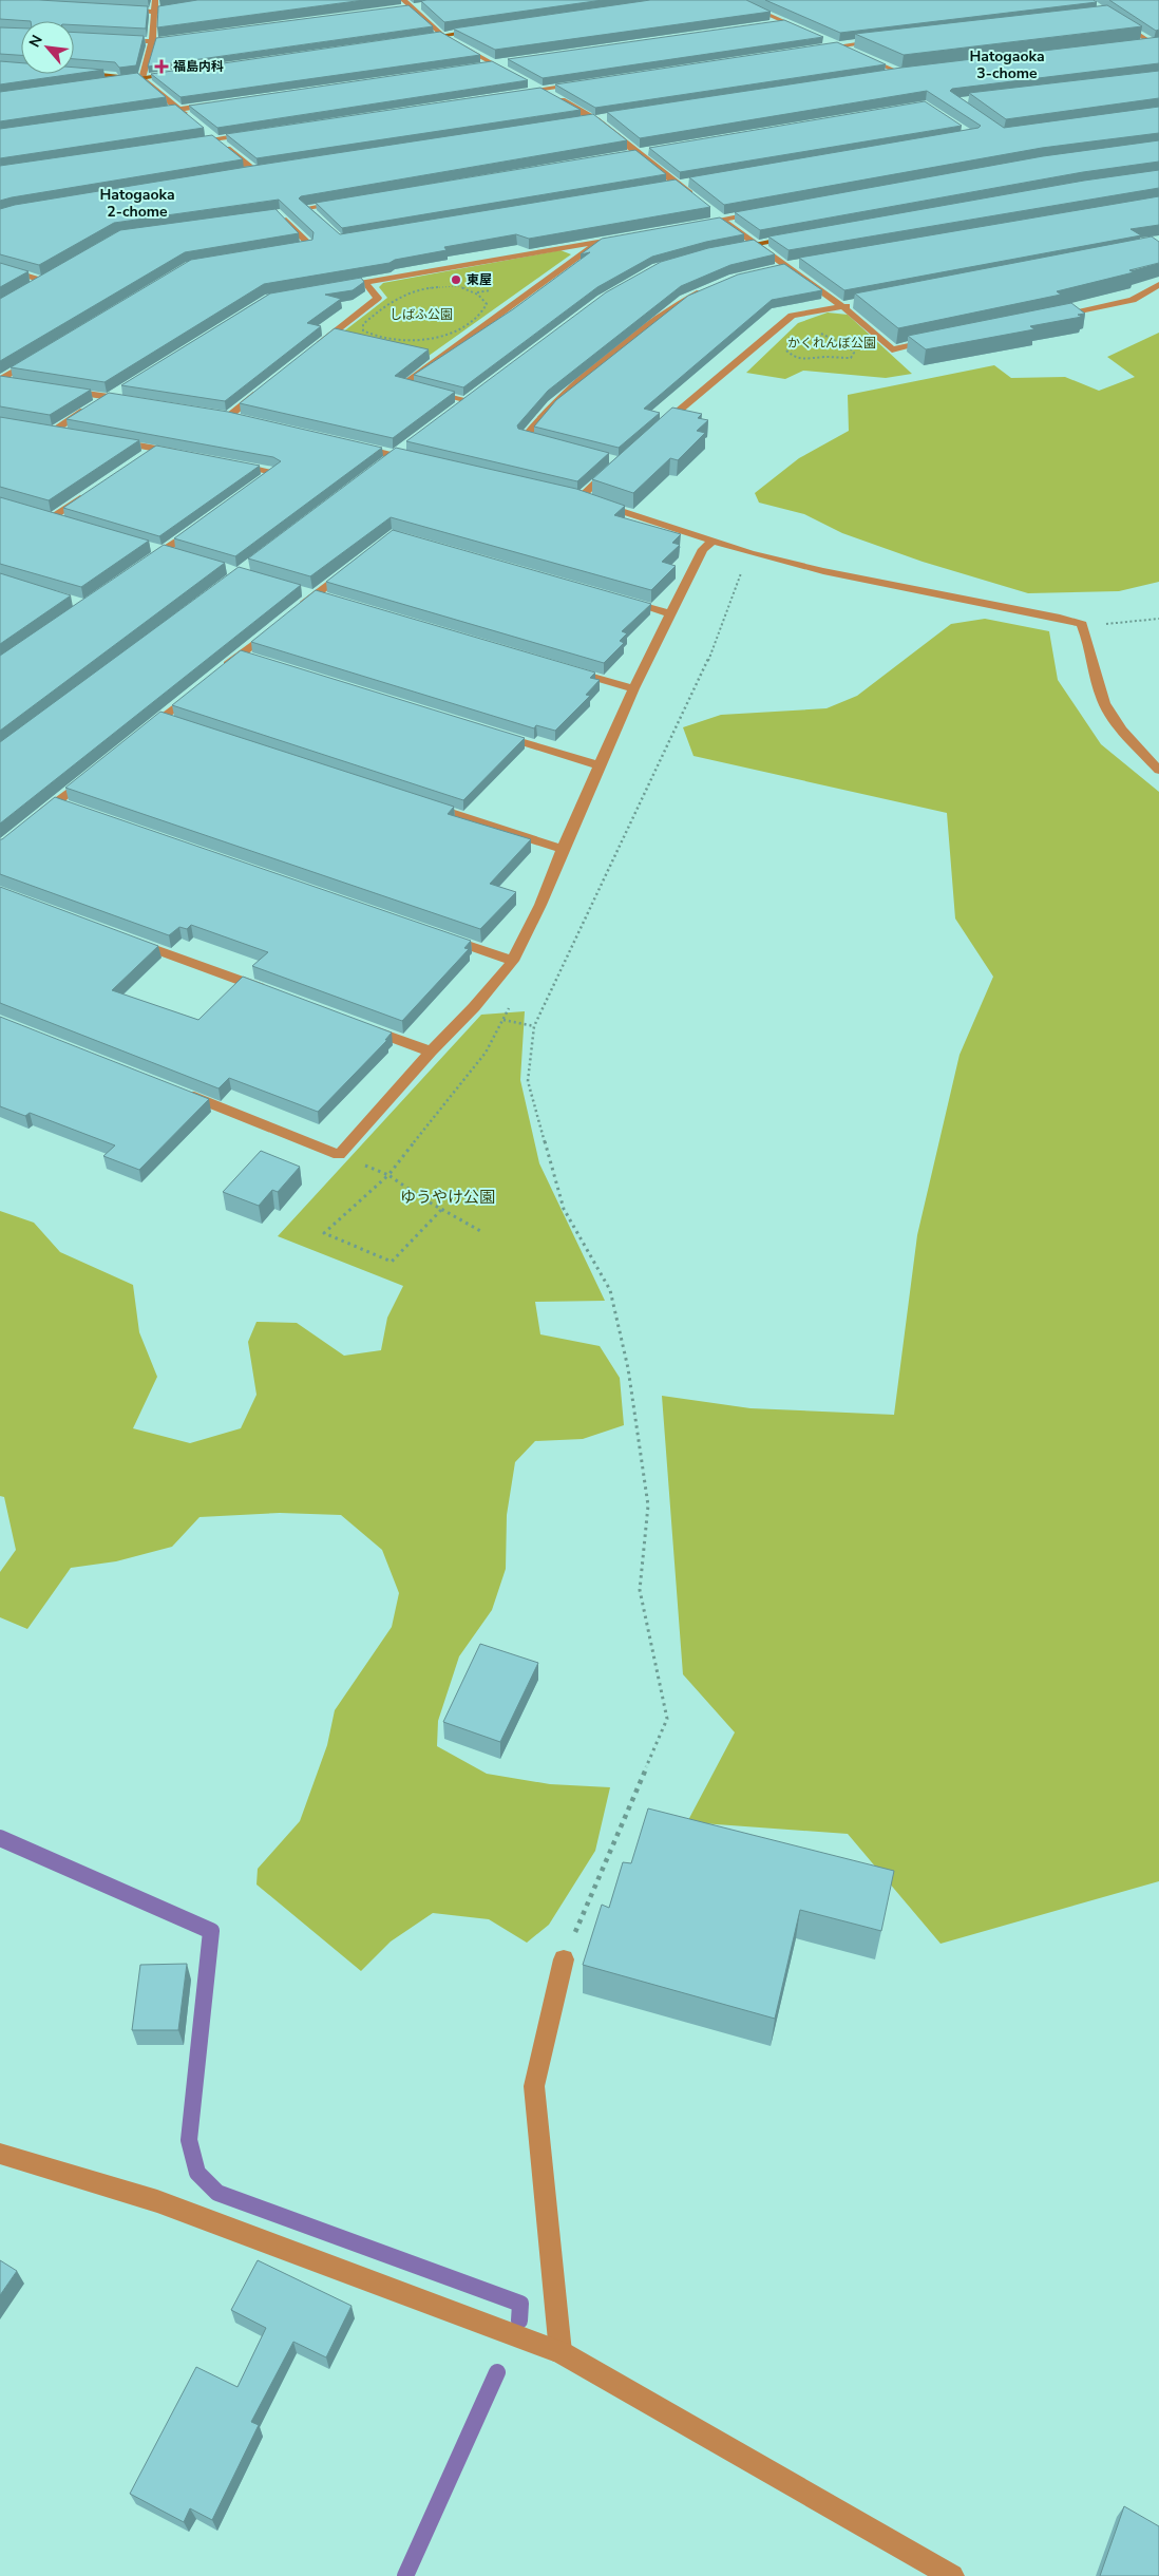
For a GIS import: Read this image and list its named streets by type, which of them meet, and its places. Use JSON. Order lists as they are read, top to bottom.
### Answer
{
  "districts": ["Hatogaoka 3-chome", "Hatogaoka 2-chome"],
  "parks": ["しばふ公園", "かくれんぼ公園", "ゆうやけ公園"],
  "places": {
    "health": ["福島内科"],
    "other": ["東屋"]
  },
  "north": "top left"
}
